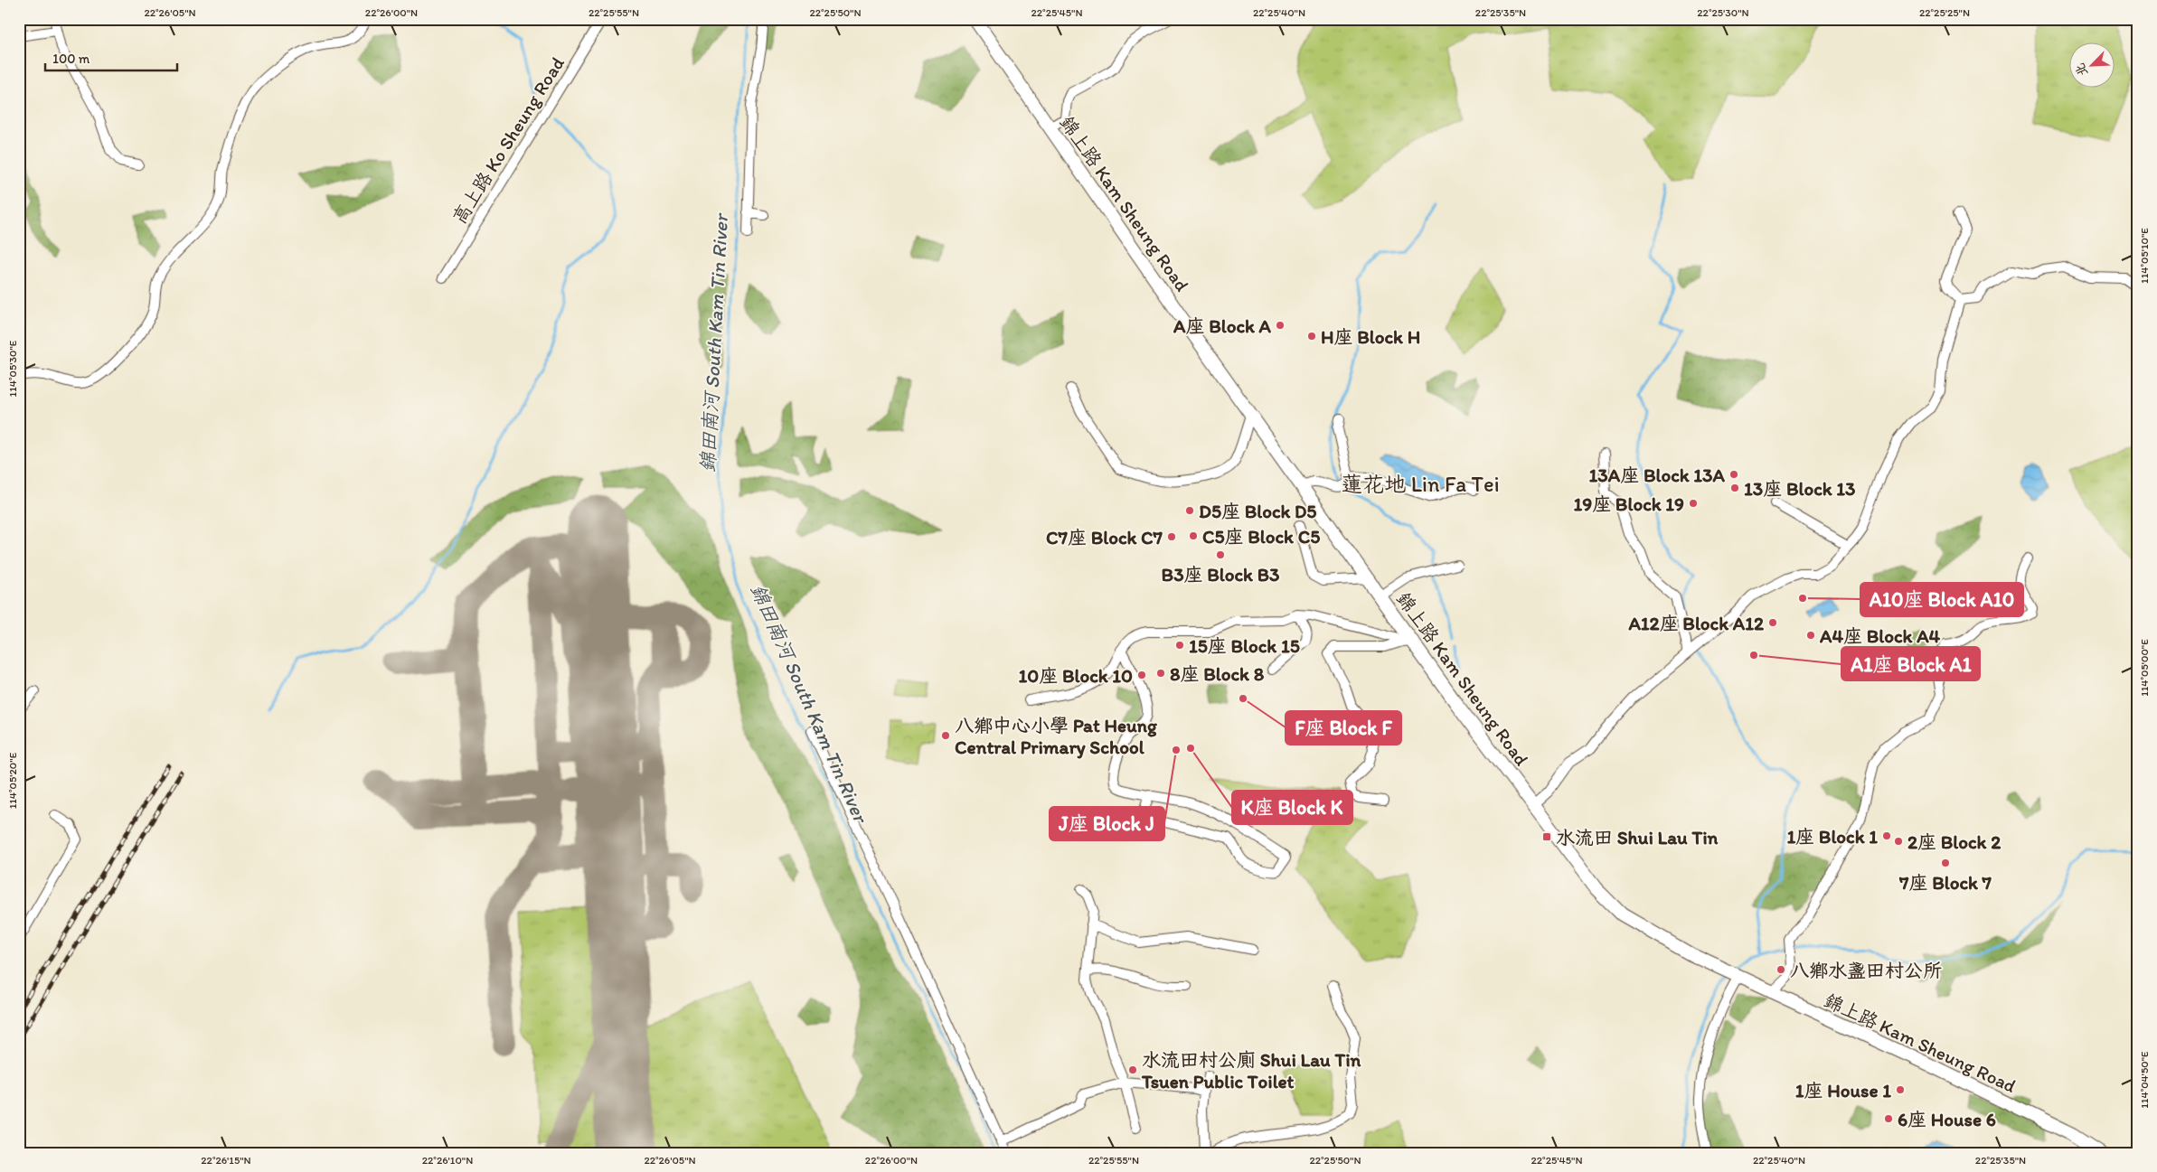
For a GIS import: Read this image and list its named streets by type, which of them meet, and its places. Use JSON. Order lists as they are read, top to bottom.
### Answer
{
  "streets": {
    "main road": ["錦上路 Kam Sheung Road"],
    "street": ["高上路 Ko Sheung Road"]
  },
  "districts": ["蓮花地 Lin Fa Tei"],
  "water": ["錦田南河 South Kam Tin River"],
  "places": {
    "other": [
      "A座 Block A",
      "H座 Block H",
      "13A座 Block 13A",
      "13座 Block 13",
      "19座 Block 19",
      "D5座 Block D5",
      "C5座 Block C5",
      "C7座 Block C7",
      "B3座 Block B3",
      "A10座 Block A10",
      "A12座 Block A12",
      "A4座 Block A4",
      "15座 Block 15",
      "A1座 Block A1",
      "8座 Block 8",
      "10座 Block 10",
      "F座 Block F",
      "八鄉中心小學 Pat Heung Central Primary School",
      "K座 Block K",
      "J座 Block J",
      "1座 Block 1",
      "2座 Block 2",
      "7座 Block 7",
      "八鄉水盞田村公所",
      "水流田村公廁 Shui Lau Tin Tsuen Public Toilet",
      "1座 House 1",
      "6座 House 6"
    ],
    "transit": ["水流田 Shui Lau Tin"]
  },
  "scale_bar": "100 m",
  "north": "bottom left",
  "coordinates": [
    "22°26'05\"N",
    "22°26'00\"N",
    "22°25'55\"N",
    "22°25'50\"N",
    "22°25'45\"N",
    "22°25'40\"N",
    "22°25'35\"N",
    "22°25'30\"N",
    "22°25'25\"N",
    "114°05'10\"E",
    "114°05'30\"E",
    "114°05'00\"E",
    "114°05'20\"E",
    "114°04'50\"E",
    "22°26'15\"N",
    "22°26'10\"N"
  ]
}
